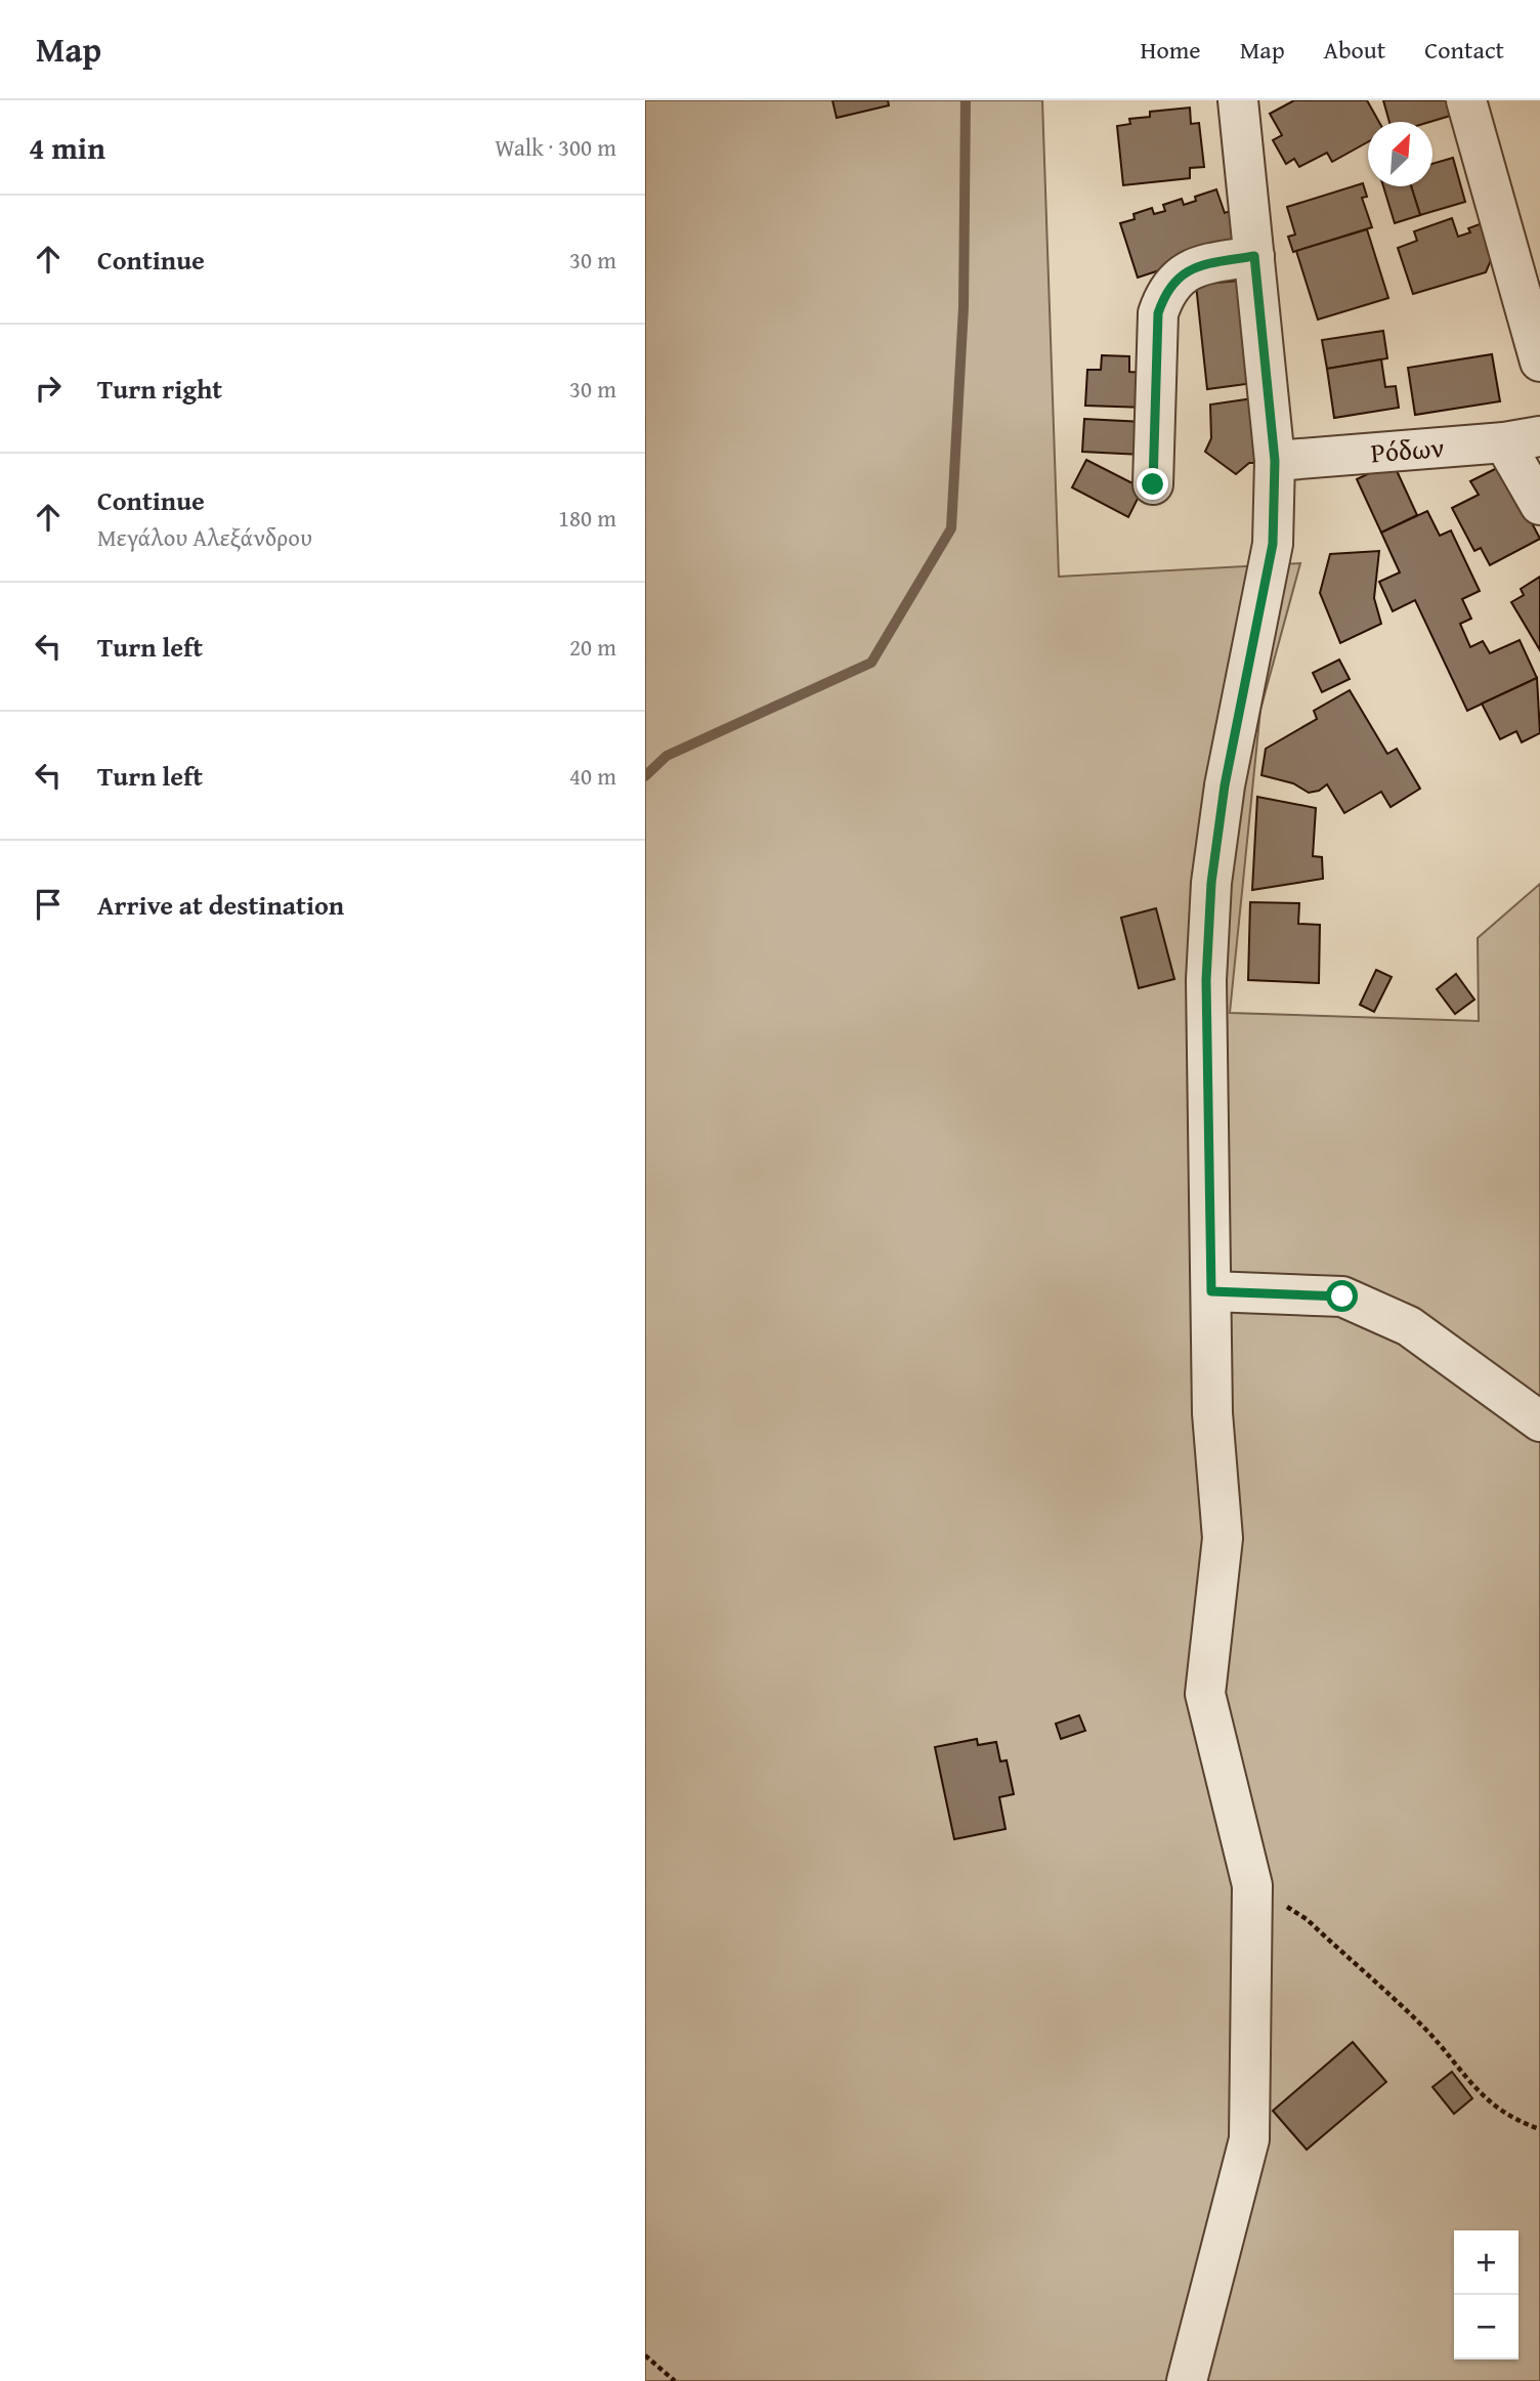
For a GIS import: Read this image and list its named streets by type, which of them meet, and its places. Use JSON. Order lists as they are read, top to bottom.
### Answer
{
  "streets": {
    "street": ["Ρόδων"]
  },
  "north": "top right",
  "page": {
    "header": "Map",
    "nav": [
      "Home",
      "Map",
      "About",
      "Contact"
    ],
    "heading": ["4 min", "Walk · 300 m"],
    "list": [
      ["Continue", "30 m"],
      ["Turn right", "30 m"],
      ["Continue", "Μεγάλου Αλεξάνδρου", "180 m"],
      ["Turn left", "20 m"],
      ["Turn left", "40 m"],
      "Arrive at destination"
    ],
    "map_buttons": ["+", "−"]
  }
}
